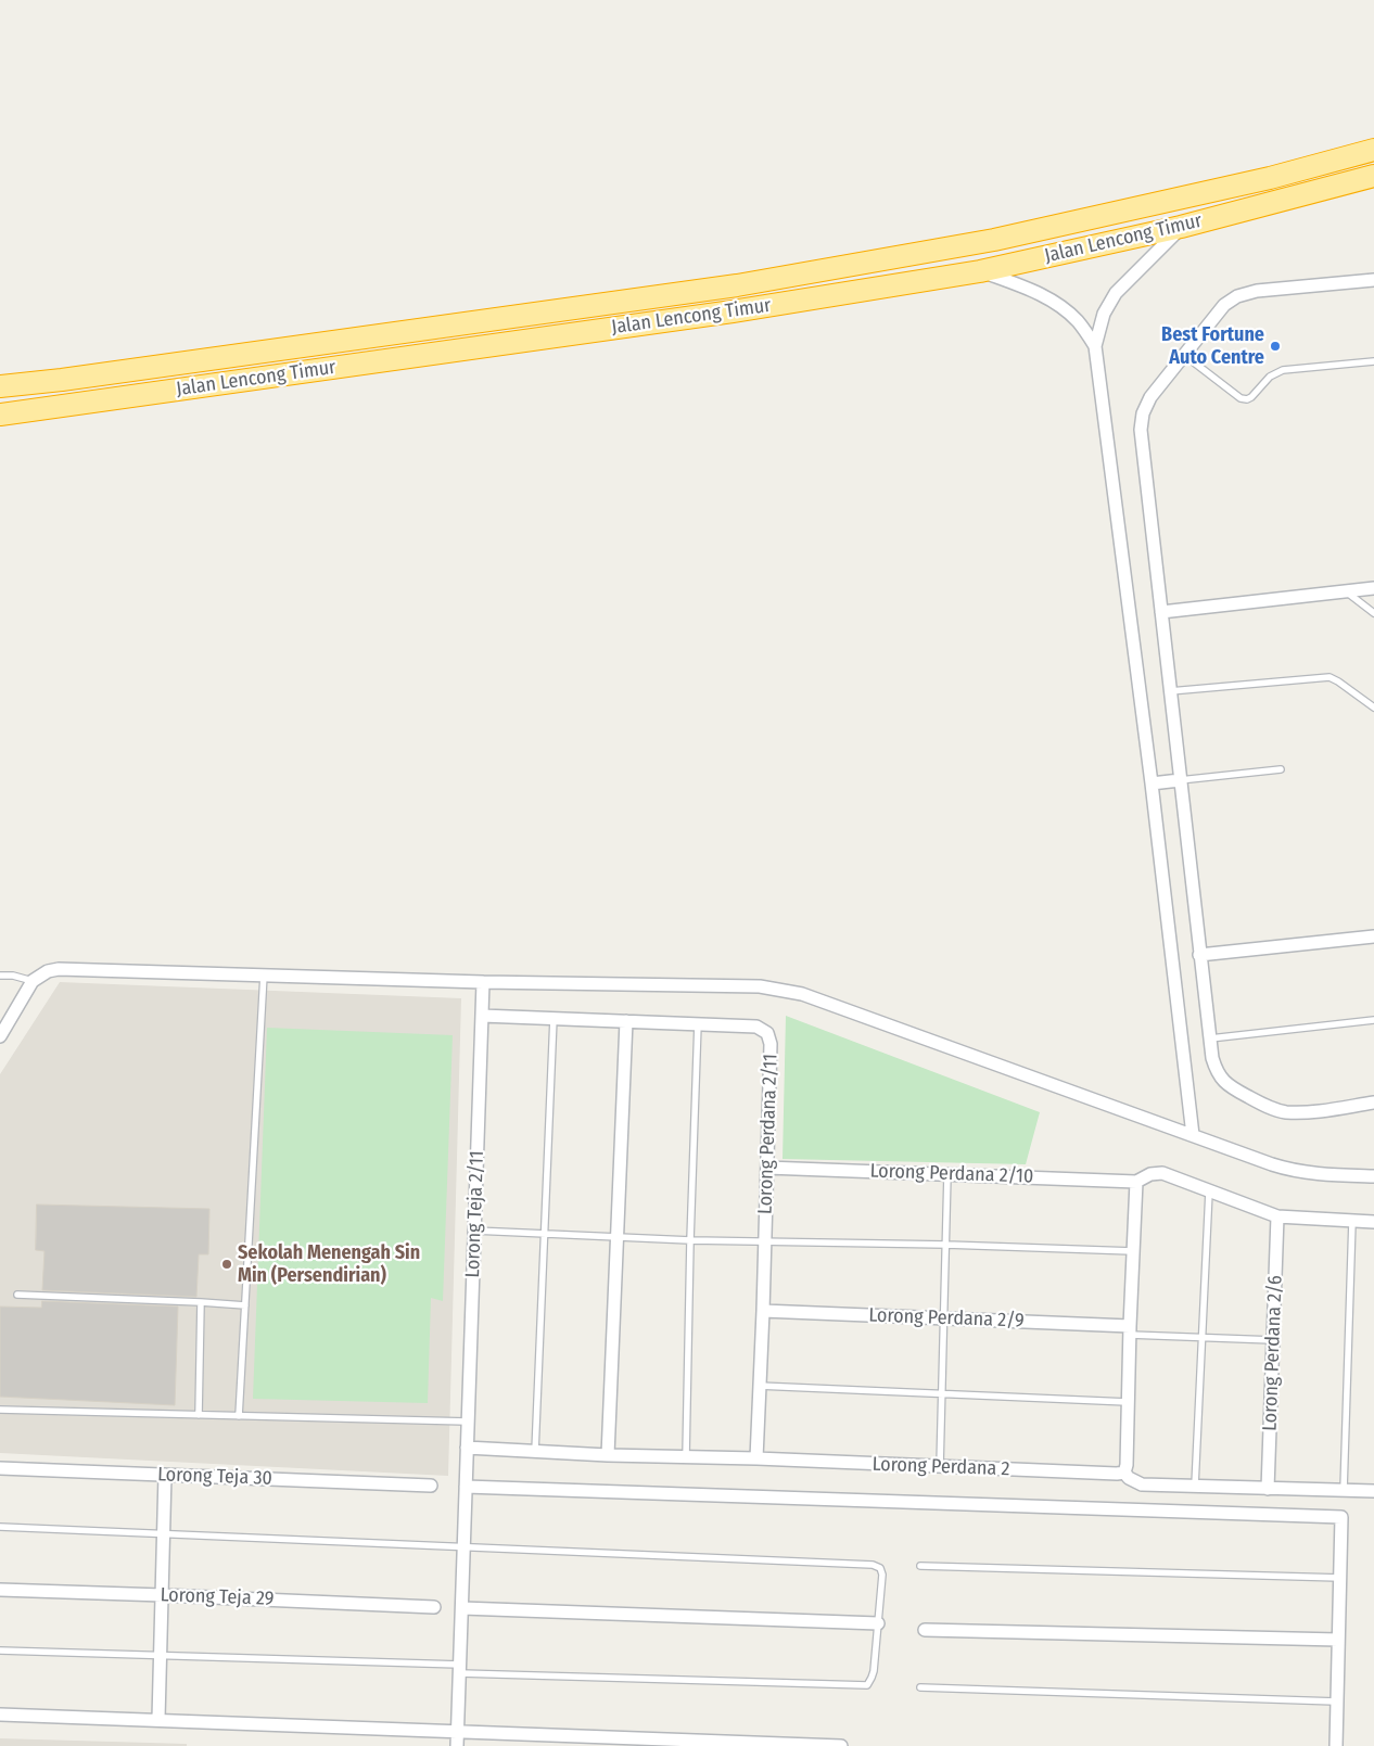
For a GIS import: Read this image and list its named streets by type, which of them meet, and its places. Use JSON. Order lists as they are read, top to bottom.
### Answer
{
  "streets": {
    "highway": ["Jalan Lencong Timur"],
    "street": [
      "Lorong Perdana 2/11",
      "Lorong Perdana 2/10",
      "Lorong Teja 2/11",
      "Lorong Perdana 2/9",
      "Lorong Perdana 2/6",
      "Lorong Perdana 2",
      "Lorong Teja 30",
      "Lorong Teja 29"
    ]
  },
  "crossings": [
    ["Lorong Perdana 2/11", "Lorong Perdana 2/10"],
    ["Lorong Perdana 2/11", "Lorong Teja 2/11"],
    ["Lorong Perdana 2/11", "Lorong Perdana 2/9"],
    ["Lorong Perdana 2/11", "Lorong Perdana 2"],
    ["Lorong Teja 2/11", "Lorong Perdana 2"]
  ],
  "places": ["Best Fortune Auto Centre", "Sekolah Menengah Sin Min (Persendirian)"]
}
